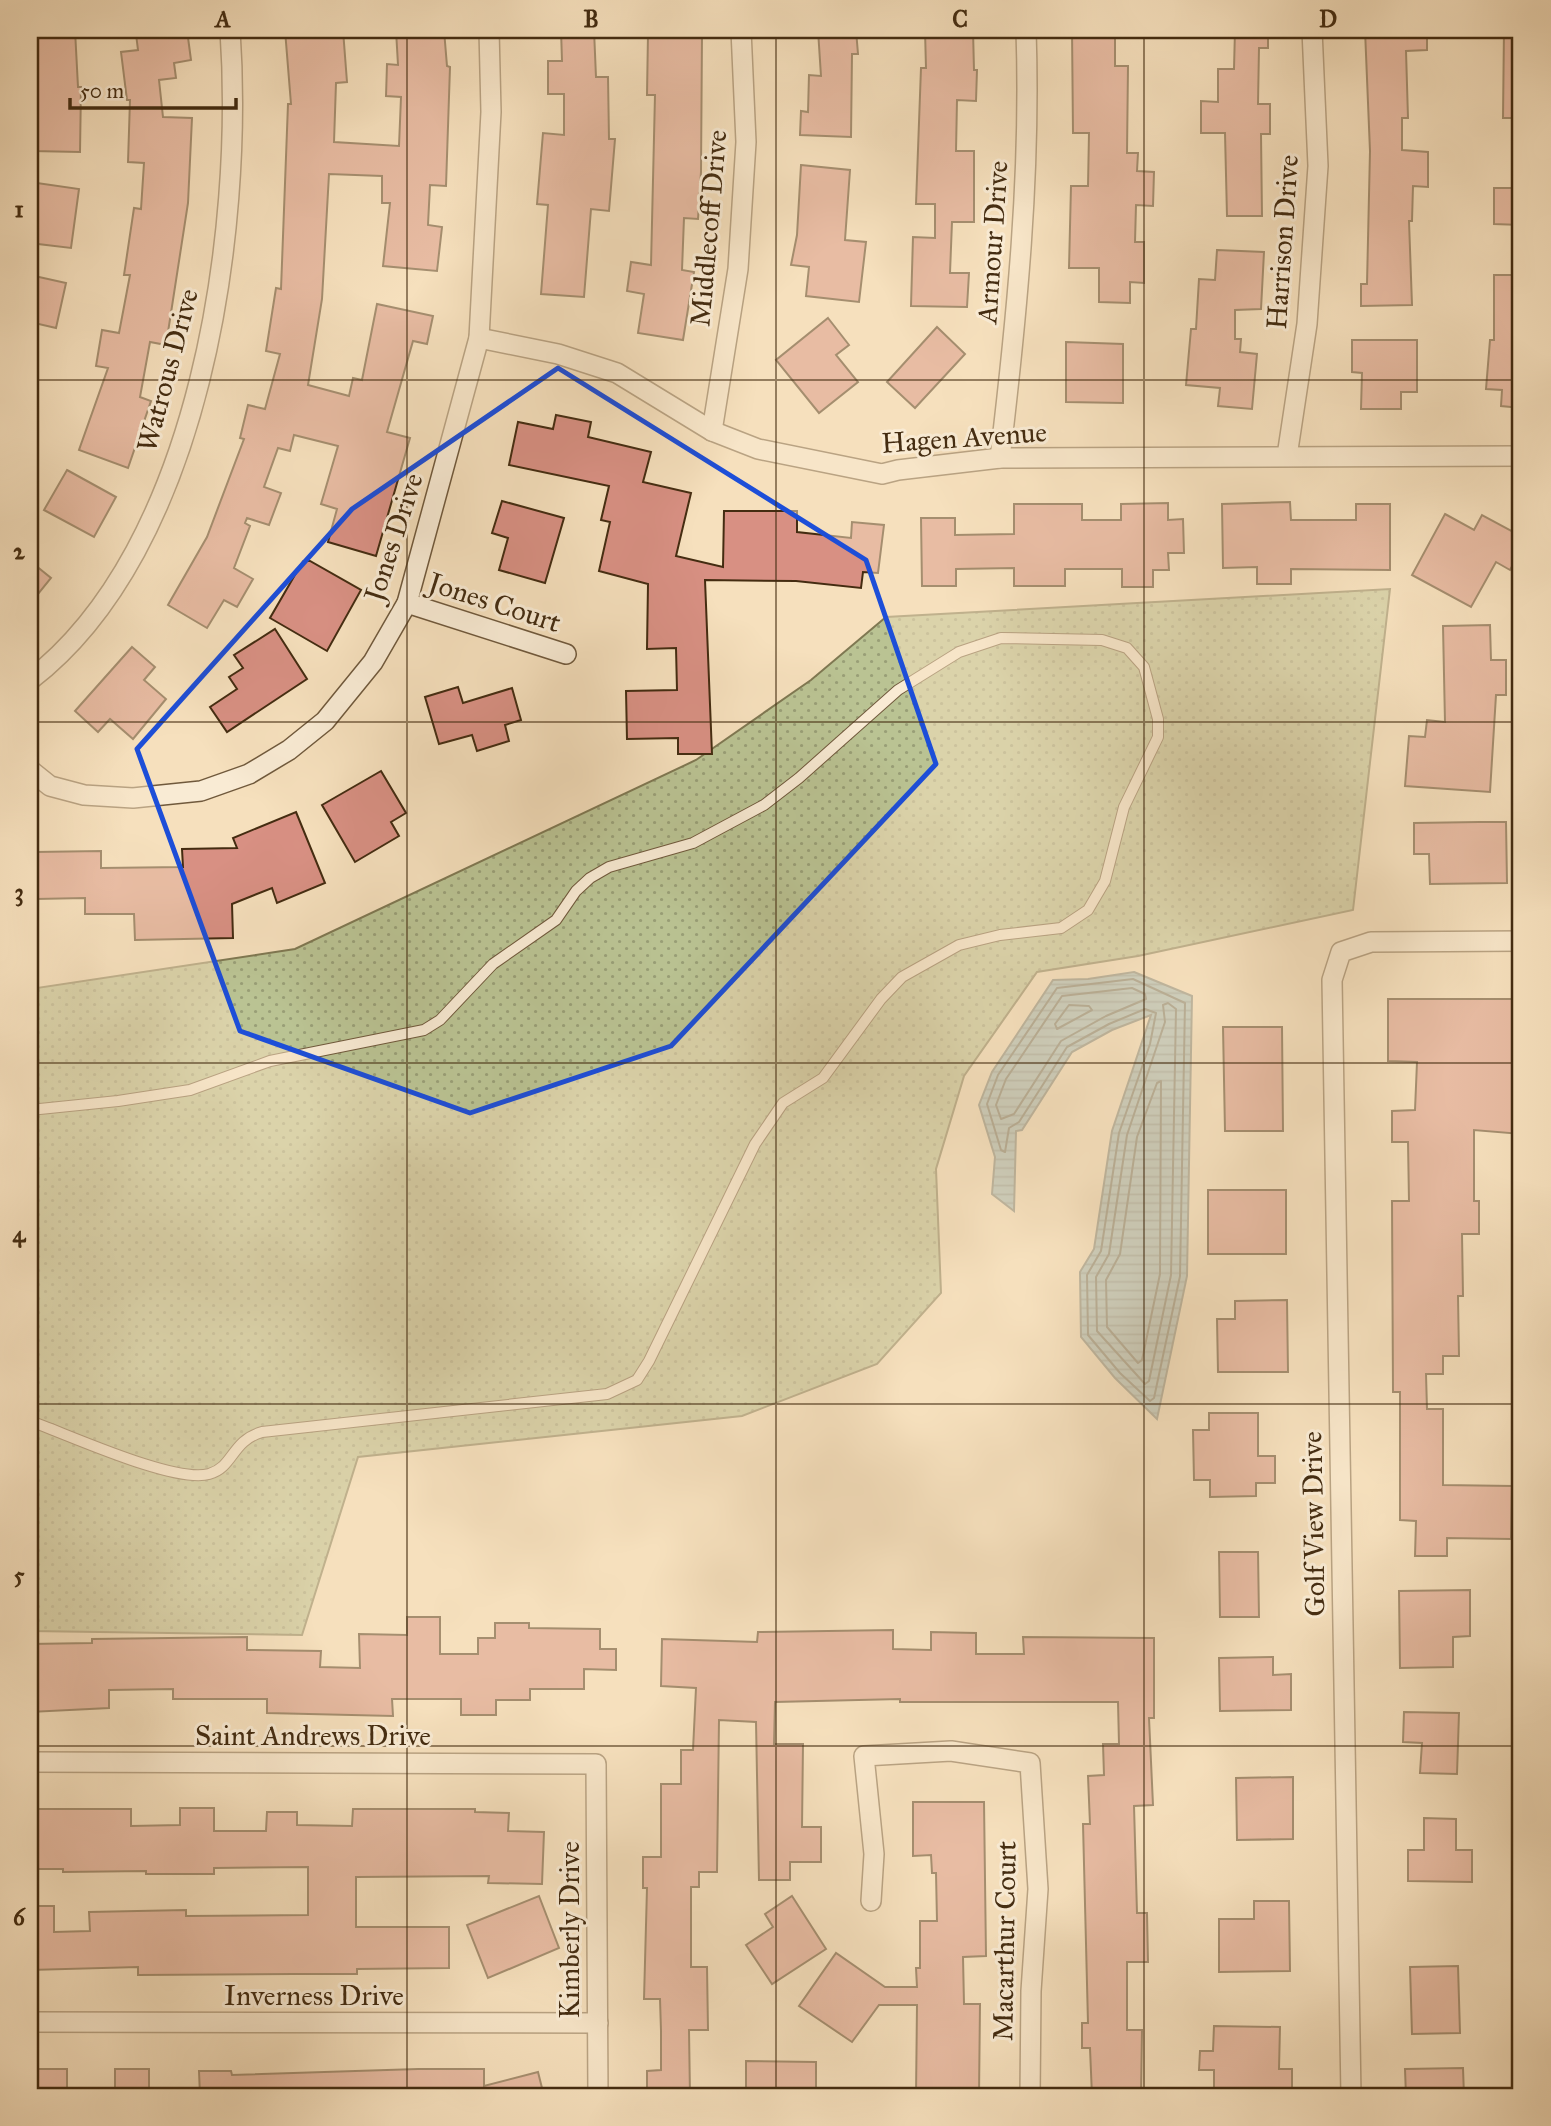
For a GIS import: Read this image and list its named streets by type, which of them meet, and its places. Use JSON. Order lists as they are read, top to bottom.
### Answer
{
  "streets": {
    "street": [
      "Middlecoff Drive",
      "Armour Drive",
      "Harrison Drive",
      "Watrous Drive",
      "Hagen Avenue",
      "Jones Drive",
      "Jones Court",
      "Golf View Drive",
      "Saint Andrews Drive",
      "Kimberly Drive",
      "Macarthur Court",
      "Inverness Drive"
    ]
  },
  "crossings": [
    ["Middlecoff Drive", "Hagen Avenue"],
    ["Armour Drive", "Hagen Avenue"],
    ["Harrison Drive", "Hagen Avenue"],
    ["Hagen Avenue", "Jones Drive"],
    ["Jones Drive", "Jones Court"],
    ["Saint Andrews Drive", "Kimberly Drive"],
    ["Kimberly Drive", "Inverness Drive"]
  ],
  "scale_bar": "50 m",
  "grid": {
    "columns": [
      "A",
      "B",
      "C",
      "D"
    ],
    "rows": [
      "1",
      "2",
      "3",
      "4",
      "5",
      "6"
    ]
  }
}
